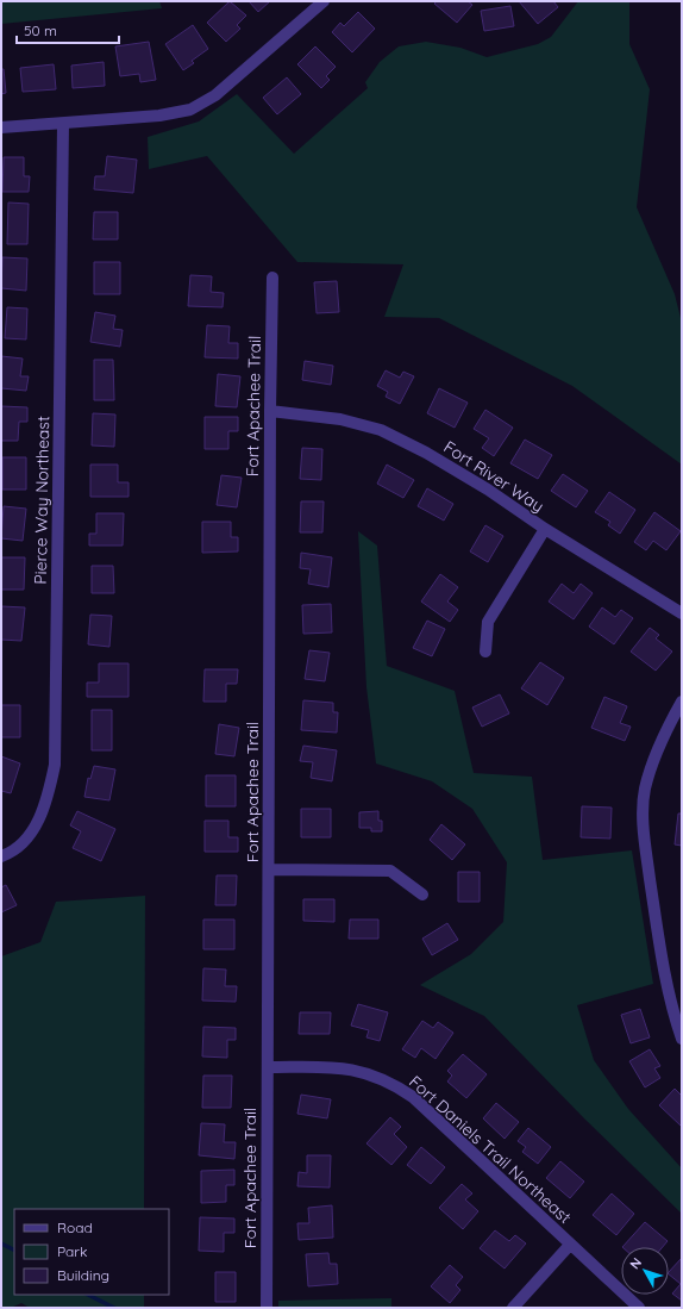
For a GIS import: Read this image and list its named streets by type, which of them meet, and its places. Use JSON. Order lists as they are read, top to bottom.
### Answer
{
  "streets": {
    "street": [
      "Fort Apachee Trail",
      "Fort River Way",
      "Pierce Way Northeast",
      "Fort Daniels Trail Northeast"
    ]
  },
  "crossings": [
    ["Fort Apachee Trail", "Fort River Way"],
    ["Fort Apachee Trail", "Fort Daniels Trail Northeast"]
  ],
  "legend": ["Road", "Park", "Building"],
  "scale_bar": "50 m",
  "north": "top left"
}
